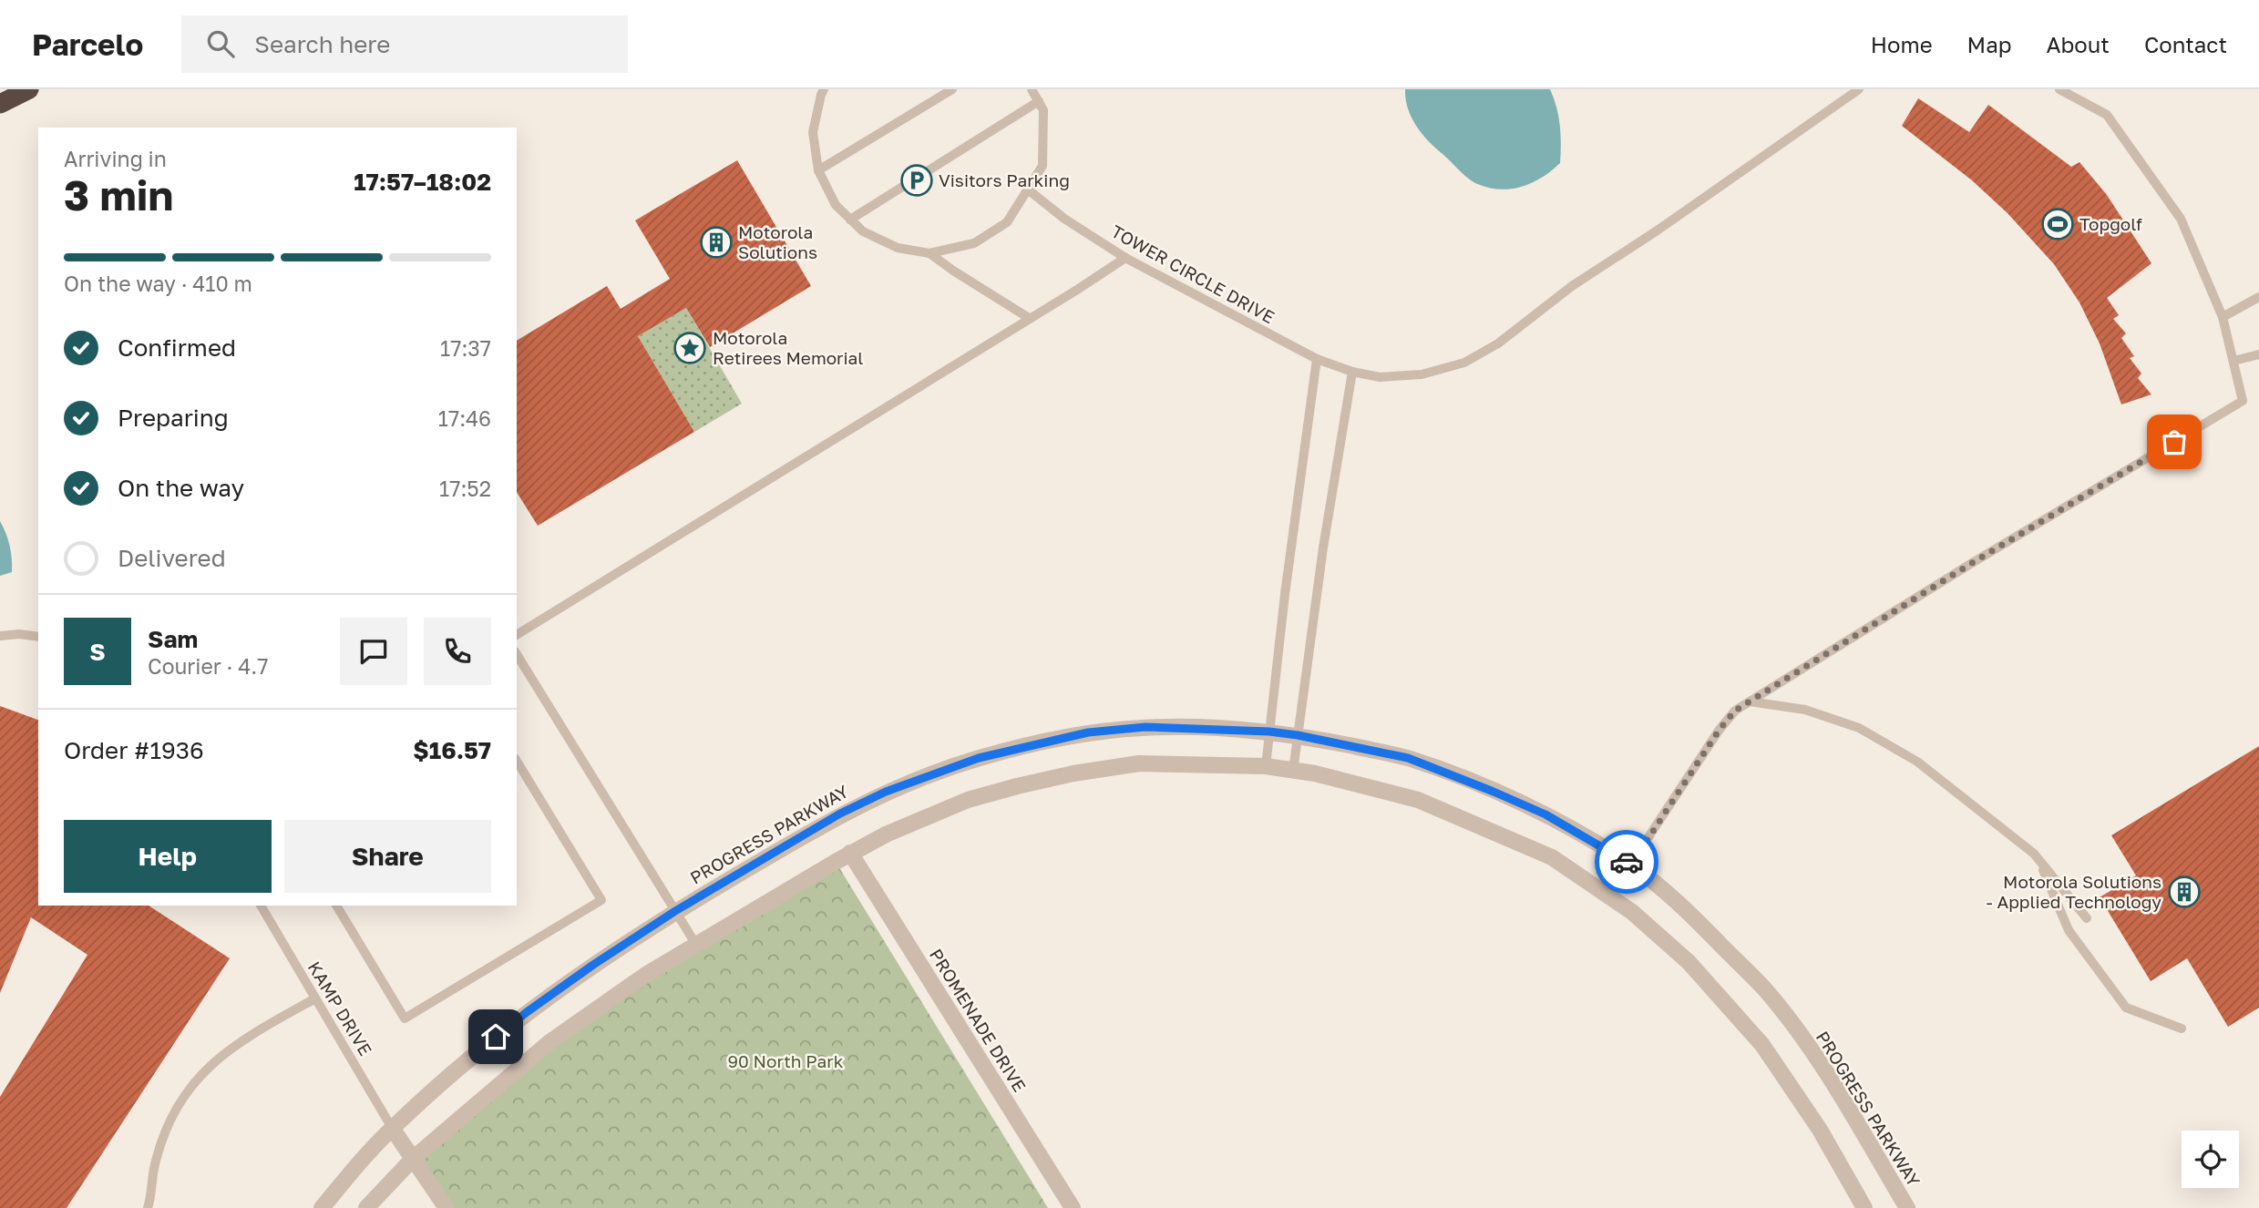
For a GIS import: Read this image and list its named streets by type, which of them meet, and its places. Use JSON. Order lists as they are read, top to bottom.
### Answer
{
  "streets": {
    "street": ["PROGRESS PARKWAY", "PROMENADE DRIVE"],
    "lane": ["TOWER CIRCLE DRIVE", "KAMP DRIVE"]
  },
  "crossings": [
    ["PROGRESS PARKWAY", "KAMP DRIVE"]
  ],
  "parks": ["90 North Park"],
  "places": {
    "parking": ["Visitors Parking"],
    "sports": ["Topgolf"],
    "building": ["Motorola Solutions", "Motorola Solutions - Applied Technology"],
    "place": ["Motorola Retirees Memorial"]
  },
  "page": {
    "header": "Parcelo",
    "search": "Search here",
    "nav": [
      "Home",
      "Map",
      "About",
      "Contact"
    ],
    "heading": ["3 min", "Arriving in", "17:57–18:02"],
    "panel": [
      "Sam",
      "Courier · 4.7",
      "Order #1936",
      "$16.57"
    ],
    "bar": "On the way · 410 m",
    "list": [
      ["Confirmed", "17:37"],
      ["Preparing", "17:46"],
      ["On the way", "17:52"],
      "Delivered"
    ],
    "round": "S",
    "buttons": ["Help", "Share"]
  }
}
